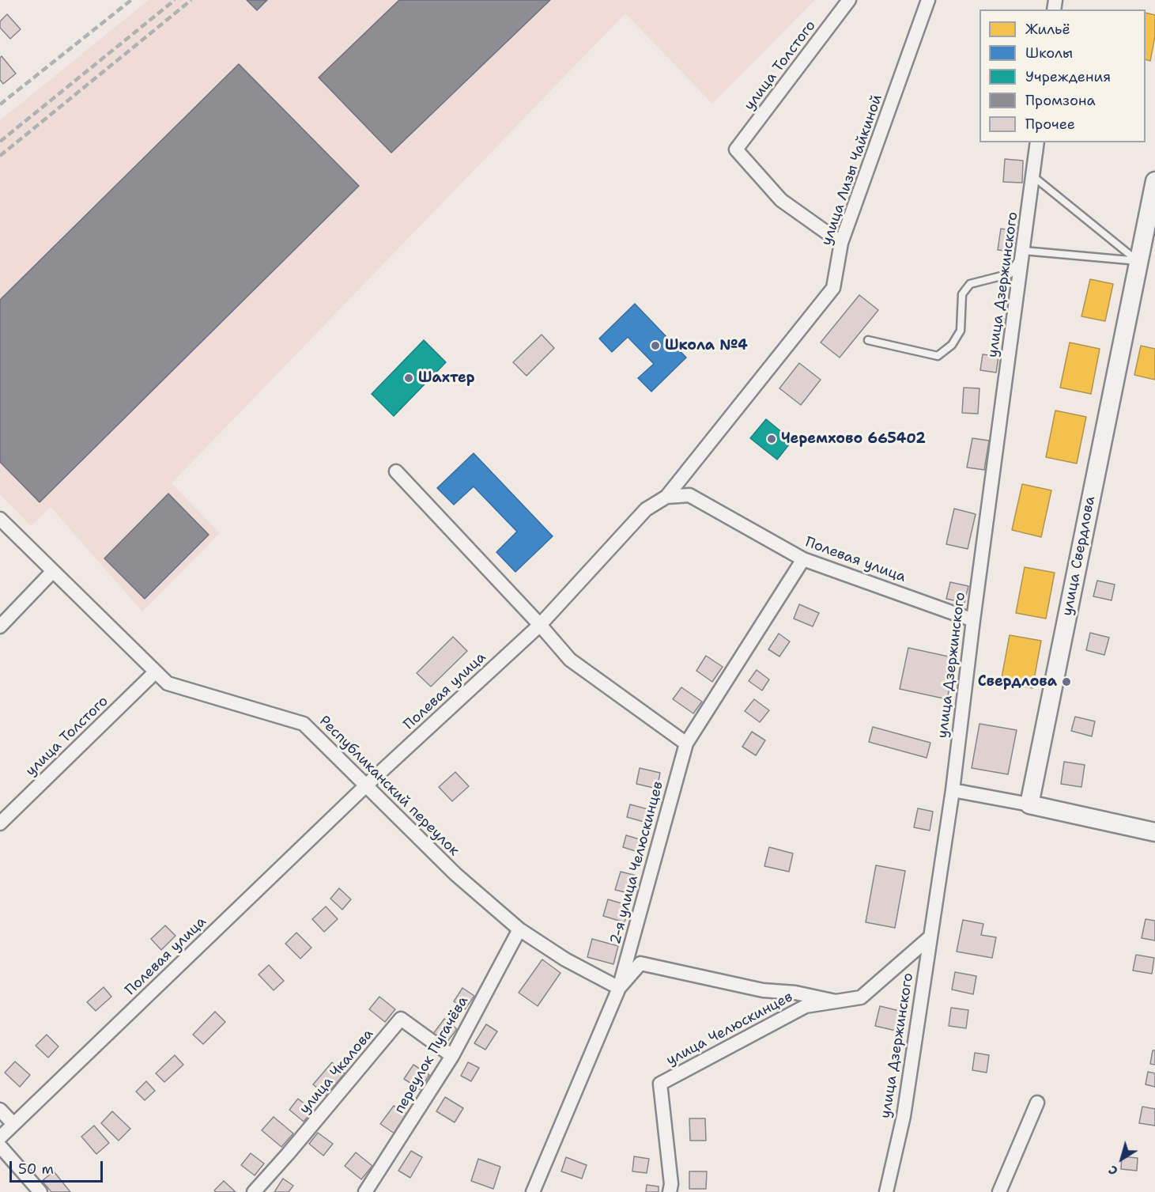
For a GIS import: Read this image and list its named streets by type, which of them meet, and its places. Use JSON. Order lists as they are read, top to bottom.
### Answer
{
  "streets": {
    "street": [
      "улица Толстого",
      "улица Лизы Чайкиной",
      "улица Дзержинского",
      "улица Свердлова",
      "Полевая улица",
      "Республиканский переулок",
      "2-я улица Челюскинцев",
      "улица Челюскинцев",
      "переулок Пугачёва",
      "улица Чкалова"
    ]
  },
  "crossings": [
    ["улица Толстого", "улица Лизы Чайкиной"],
    ["улица Толстого", "Республиканский переулок"],
    ["улица Лизы Чайкиной", "Полевая улица"],
    ["улица Дзержинского", "Полевая улица"],
    ["улица Дзержинского", "улица Челюскинцев"],
    ["Полевая улица", "Республиканский переулок"],
    ["Полевая улица", "2-я улица Челюскинцев"],
    ["Республиканский переулок", "2-я улица Челюскинцев"],
    ["Республиканский переулок", "переулок Пугачёва"],
    ["переулок Пугачёва", "улица Чкалова"]
  ],
  "places": [
    "Школа №4",
    "Шахтер",
    "Черемхово 665402",
    "Свердлова"
  ],
  "legend": [
    "Жильё",
    "Школы",
    "Учреждения",
    "Промзона",
    "Прочее"
  ],
  "scale_bar": "50 m",
  "north": "bottom left"
}
